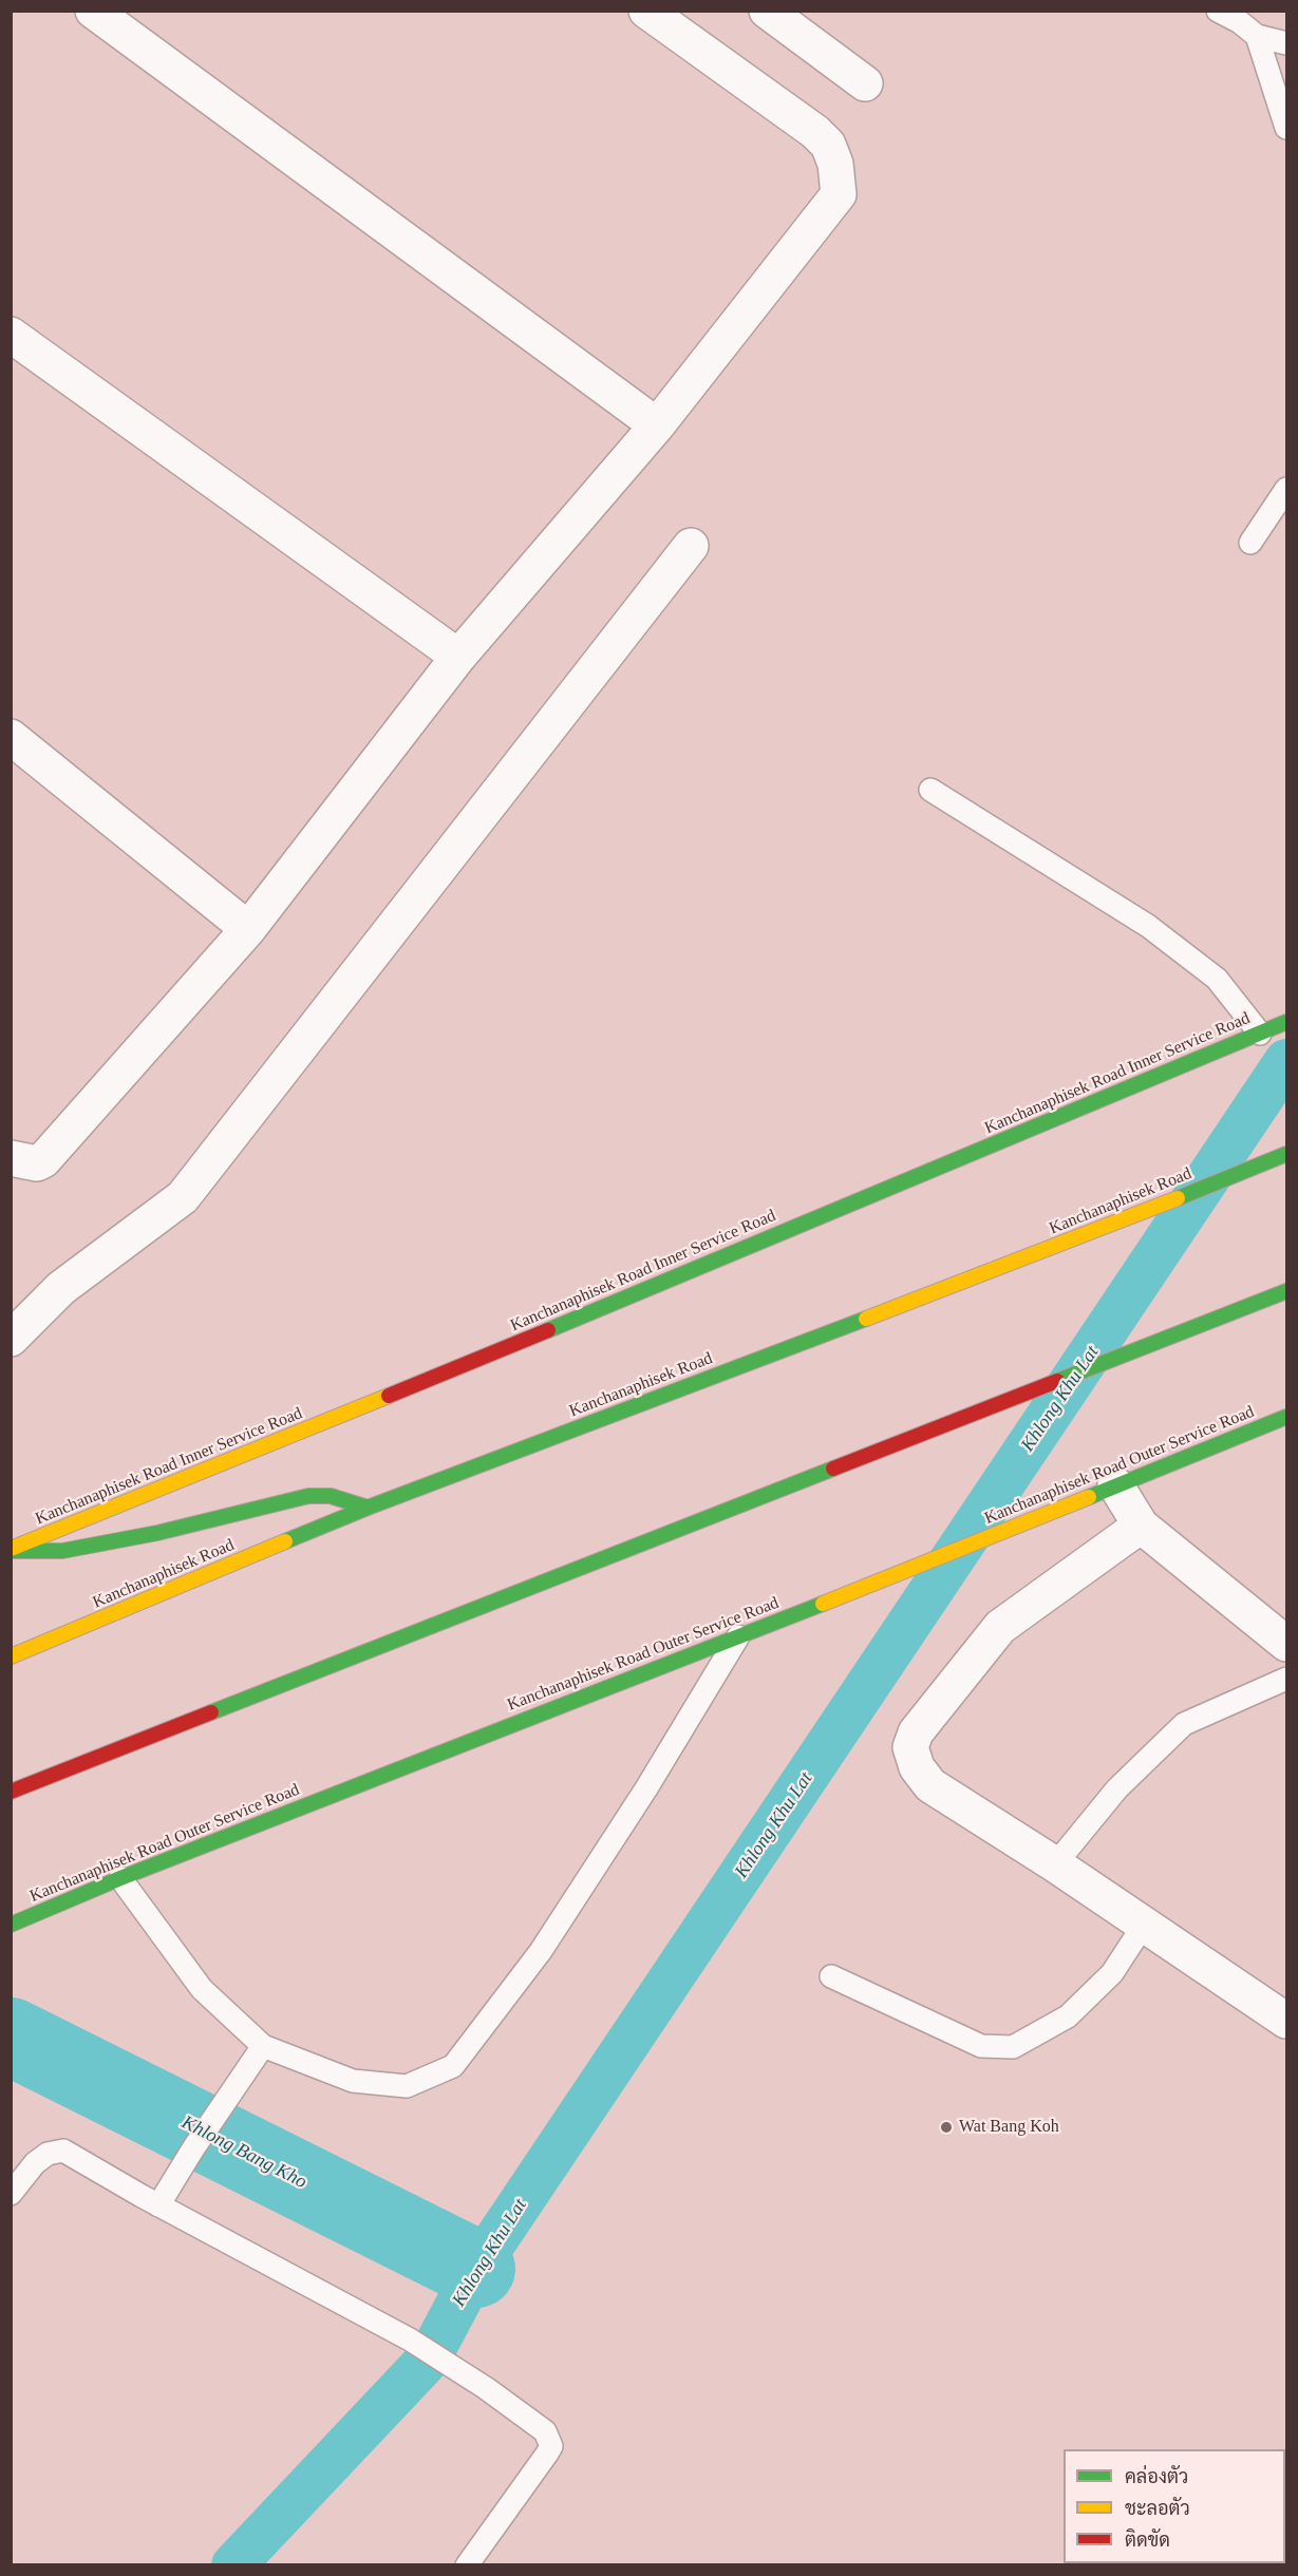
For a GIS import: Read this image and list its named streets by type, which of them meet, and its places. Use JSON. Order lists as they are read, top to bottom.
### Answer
{
  "streets": {
    "main road": ["Kanchanaphisek Road Inner Service Road", "Kanchanaphisek Road", "Kanchanaphisek Road Outer Service Road"]
  },
  "water": ["Khlong Khu Lat", "Khlong Bang Kho"],
  "places": ["Wat Bang Koh"],
  "legend": ["คล่องตัว", "ชะลอตัว", "ติดขัด"]
}
